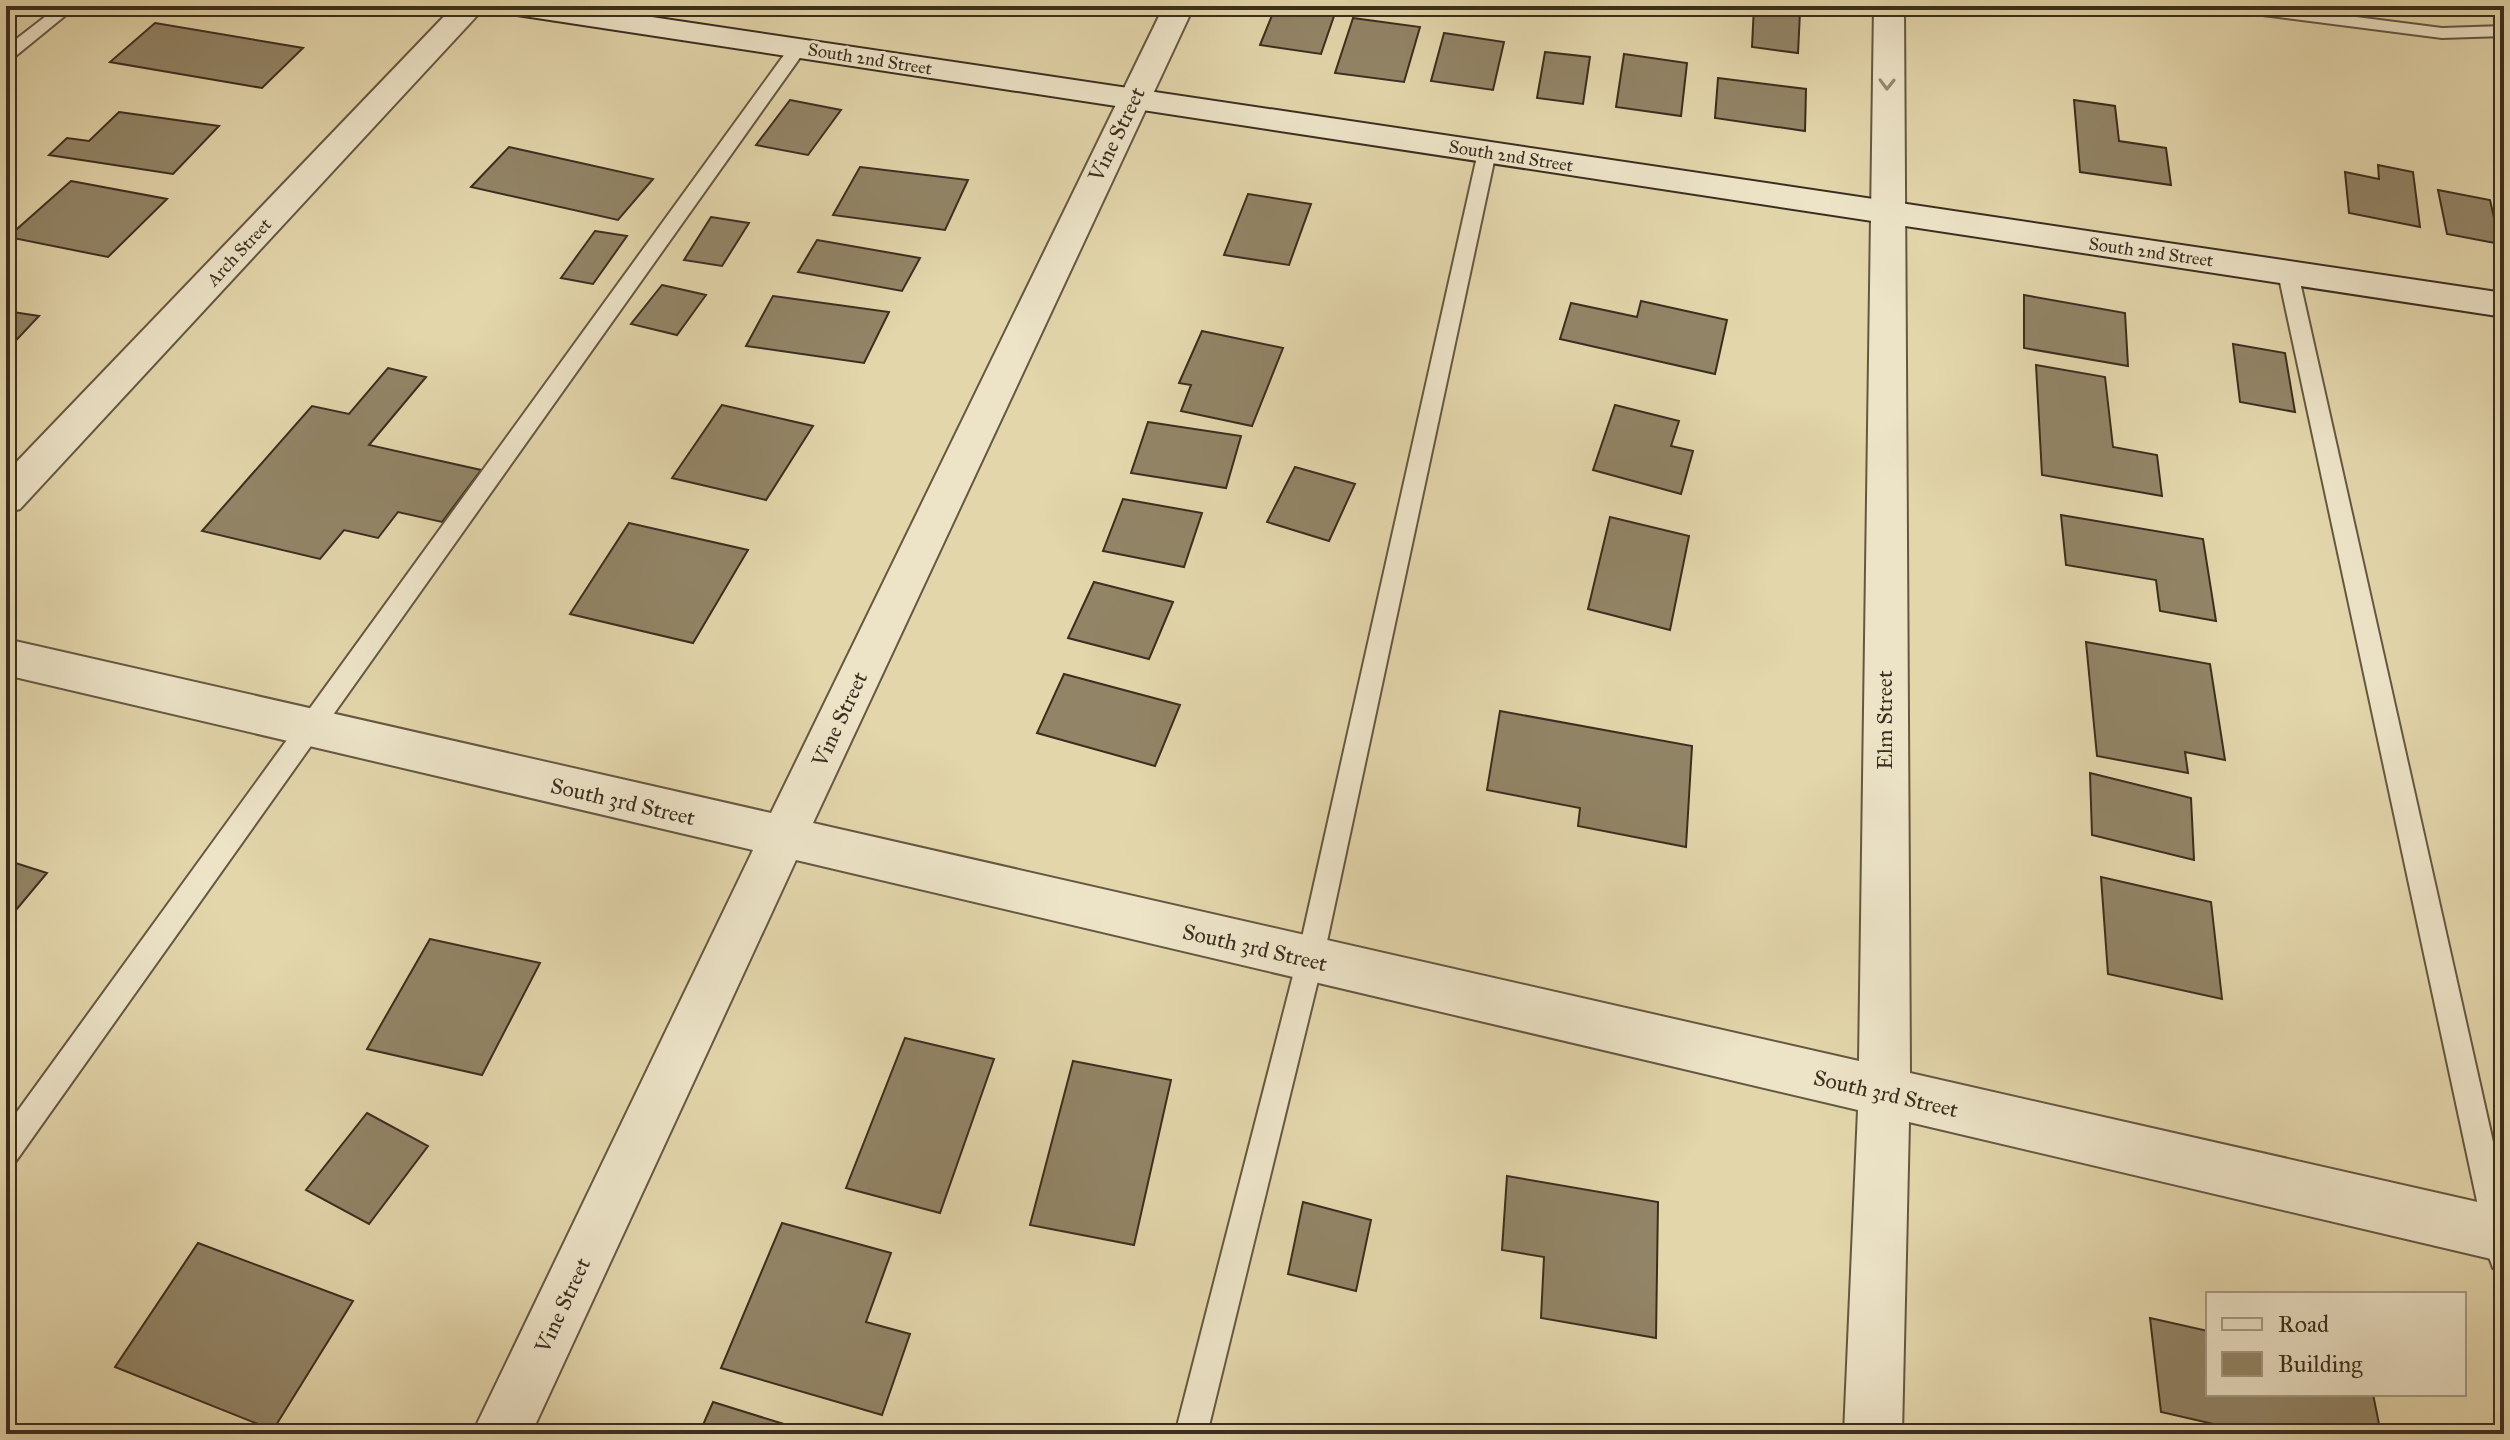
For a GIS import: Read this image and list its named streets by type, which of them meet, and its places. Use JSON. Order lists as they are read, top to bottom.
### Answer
{
  "streets": {
    "street": [
      "South 2nd Street",
      "Vine Street",
      "Arch Street",
      "Elm Street",
      "South 3rd Street"
    ]
  },
  "crossings": [
    ["South 2nd Street", "Vine Street"],
    ["South 2nd Street", "Elm Street"],
    ["Vine Street", "South 3rd Street"],
    ["Elm Street", "South 3rd Street"]
  ],
  "legend": ["Road", "Building"]
}
